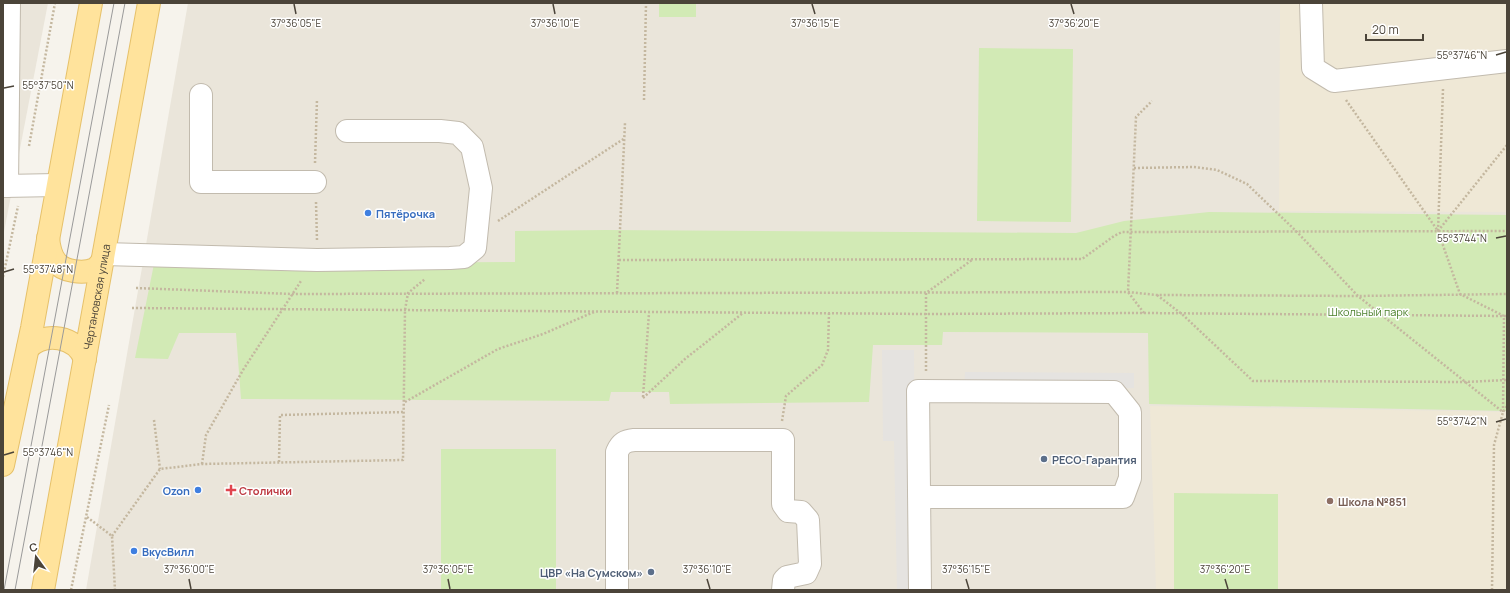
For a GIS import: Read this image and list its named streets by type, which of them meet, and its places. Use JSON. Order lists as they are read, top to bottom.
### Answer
{
  "streets": {
    "main road": ["Чертановская улица"]
  },
  "parks": ["Школьный парк"],
  "places": {
    "other": [
      "Пятёрочка",
      "РЕСО-Гарантия",
      "Ozon",
      "Школа №851",
      "ВкусВилл",
      "ЦВР «На Сумском»"
    ],
    "health": ["Столички"]
  },
  "scale_bar": "20 m",
  "north": "top",
  "coordinates": [
    "37°36'05\"E",
    "37°36'10\"E",
    "37°36'15\"E",
    "37°36'20\"E",
    "55°37'46\"N",
    "55°37'50\"N",
    "55°37'44\"N",
    "55°37'48\"N",
    "55°37'42\"N",
    "37°36'00\"E"
  ]
}
